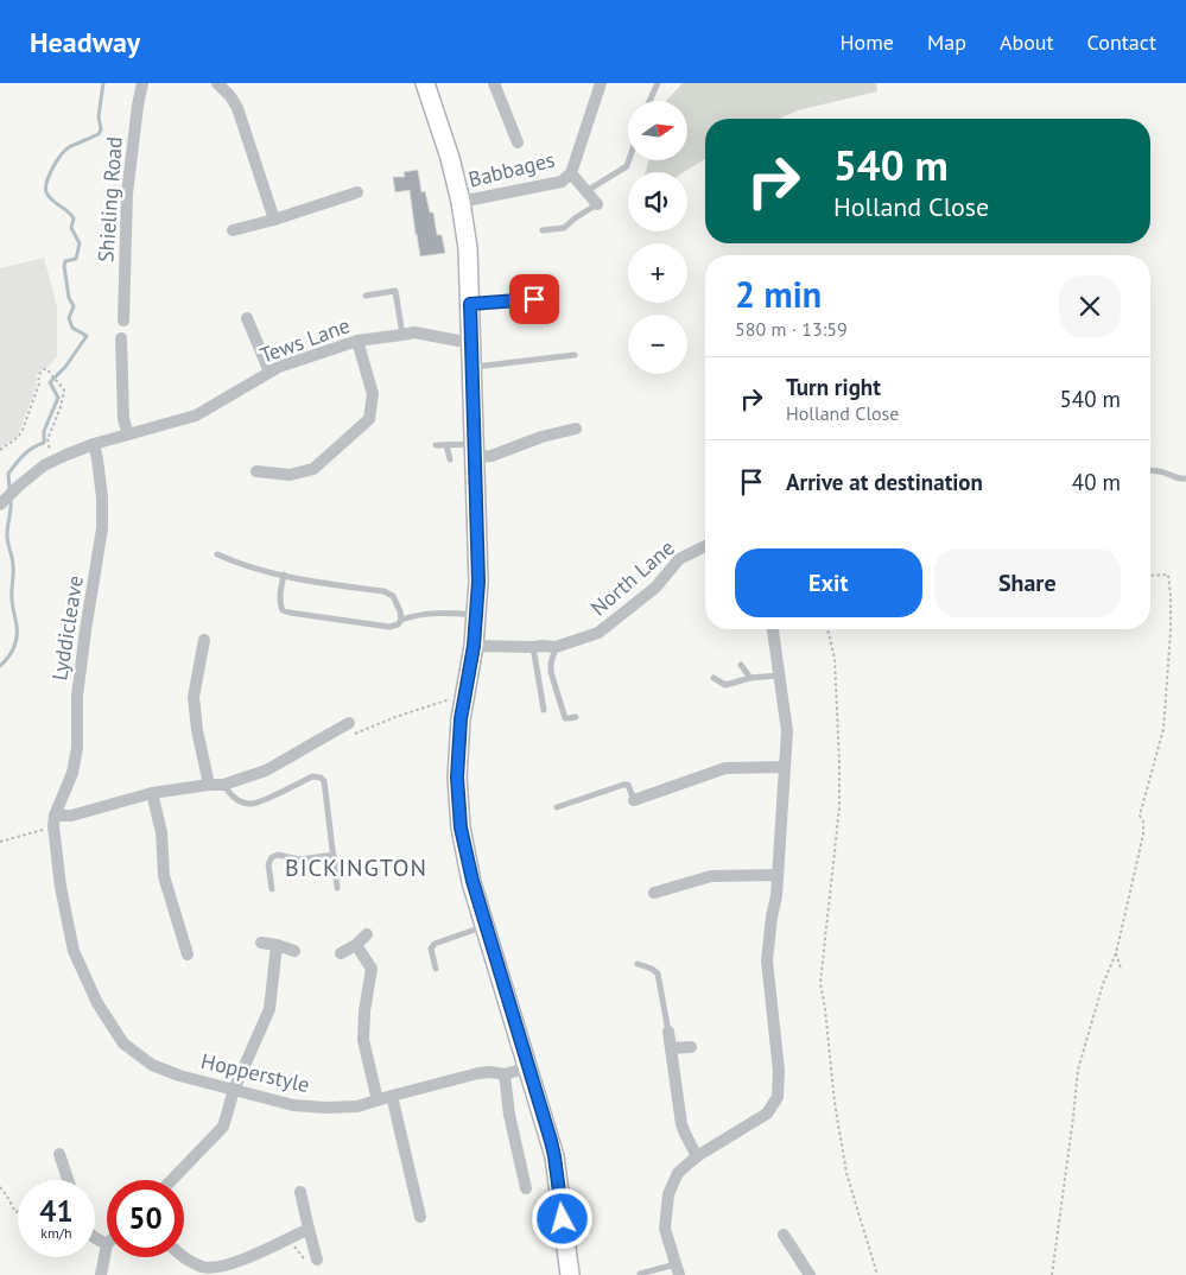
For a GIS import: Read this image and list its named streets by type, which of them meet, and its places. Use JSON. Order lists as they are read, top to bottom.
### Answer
{
  "streets": {
    "street": [
      "Babbages",
      "Shieling Road",
      "Tews Lane",
      "North Lane",
      "Lyddicleave",
      "Hopperstyle"
    ]
  },
  "crossings": [
    ["Tews Lane", "Lyddicleave"],
    ["Lyddicleave", "Hopperstyle"]
  ],
  "districts": ["BICKINGTON"],
  "north": "right",
  "page": {
    "header": "Headway",
    "nav": [
      "Home",
      "Map",
      "About",
      "Contact"
    ],
    "map_buttons": ["+", "−"],
    "turn": ["540 m", "Holland Close"],
    "heading": ["2 min", "580 m · 13:59"],
    "list": [
      {
        "name": "Turn right",
        "note": "Holland Close",
        "value": "540 m"
      },
      {
        "name": "Arrive at destination",
        "value": "40 m"
      }
    ],
    "buttons": ["Exit", "Share"],
    "speed": "41 km/h",
    "limit": "50"
  }
}
